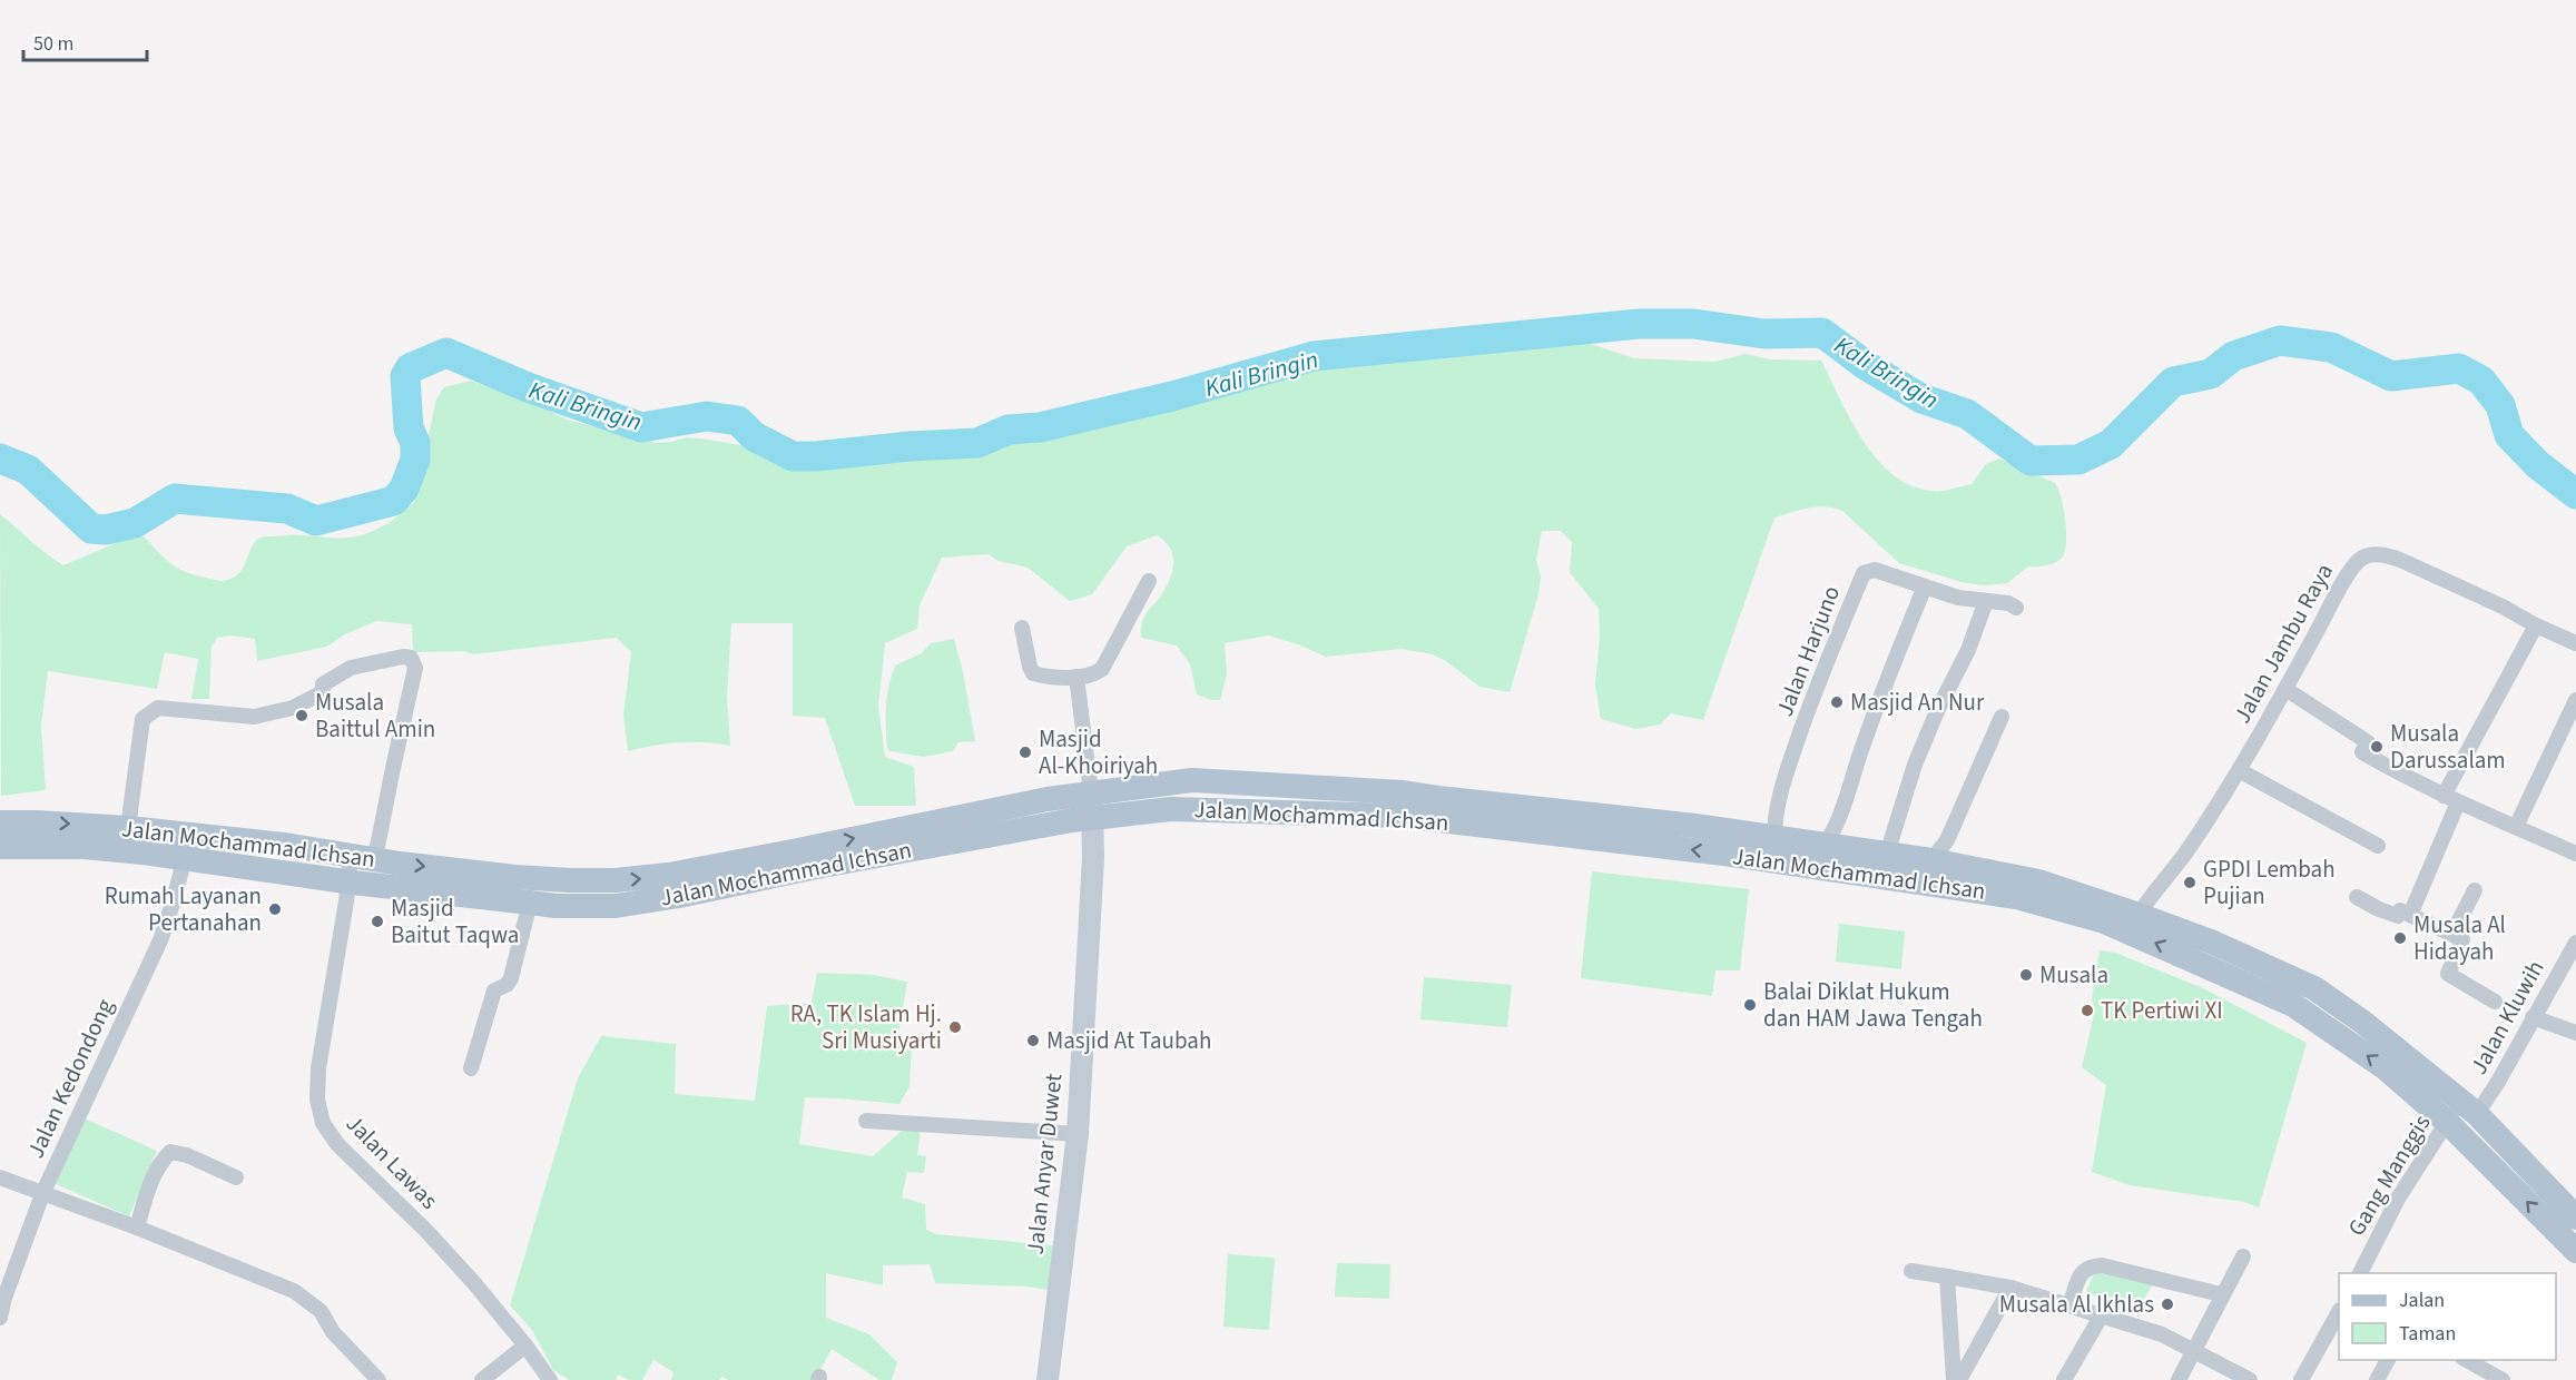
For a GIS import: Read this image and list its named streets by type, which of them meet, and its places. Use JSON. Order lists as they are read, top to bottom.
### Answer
{
  "streets": {
    "main road": ["Jalan Mochammad Ichsan"],
    "street": [
      "Jalan Jambu Raya",
      "Jalan Harjuno",
      "Jalan Kluwih",
      "Jalan Kedondong",
      "Jalan Lawas",
      "Jalan Anyar Duwet",
      "Gang Manggis"
    ]
  },
  "crossings": [
    ["Jalan Jambu Raya", "Jalan Mochammad Ichsan"],
    ["Jalan Harjuno", "Jalan Mochammad Ichsan"],
    ["Jalan Mochammad Ichsan", "Jalan Kluwih"],
    ["Jalan Mochammad Ichsan", "Jalan Kedondong"],
    ["Jalan Mochammad Ichsan", "Jalan Lawas"],
    ["Jalan Mochammad Ichsan", "Jalan Anyar Duwet"],
    ["Jalan Mochammad Ichsan", "Gang Manggis"],
    ["Jalan Kluwih", "Gang Manggis"]
  ],
  "water": ["Kali Bringin"],
  "places": [
    "Masjid An Nur",
    "Musala Baittul Amin",
    "Musala Darussalam",
    "Masjid Al-Khoiriyah",
    "GPDI Lembah Pujian",
    "Rumah Layanan Pertanahan",
    "Masjid Baitut Taqwa",
    "Musala Al Hidayah",
    "Musala",
    "Balai Diklat Hukum dan HAM Jawa Tengah",
    "TK Pertiwi XI",
    "RA, TK Islam Hj. Sri Musiyarti",
    "Masjid At Taubah",
    "Musala Al Ikhlas"
  ],
  "legend": ["Jalan", "Taman"],
  "scale_bar": "50 m"
}
